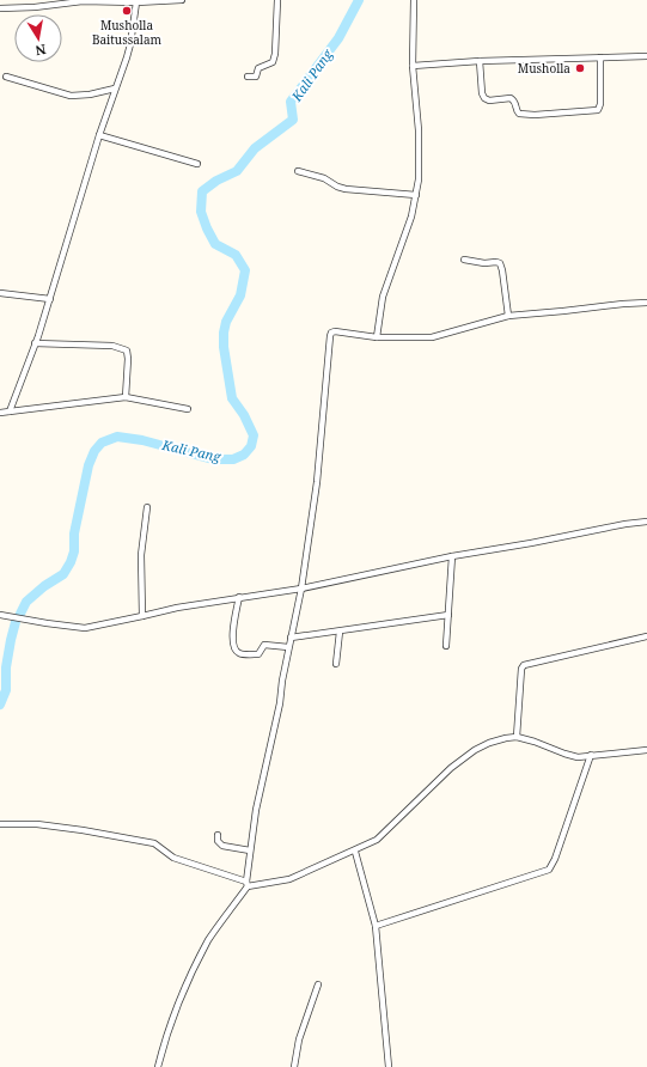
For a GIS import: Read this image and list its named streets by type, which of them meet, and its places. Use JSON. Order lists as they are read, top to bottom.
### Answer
{
  "water": ["Kali Pang"],
  "places": ["Musholla Baitussalam", "Musholla"],
  "north": "bottom"
}
